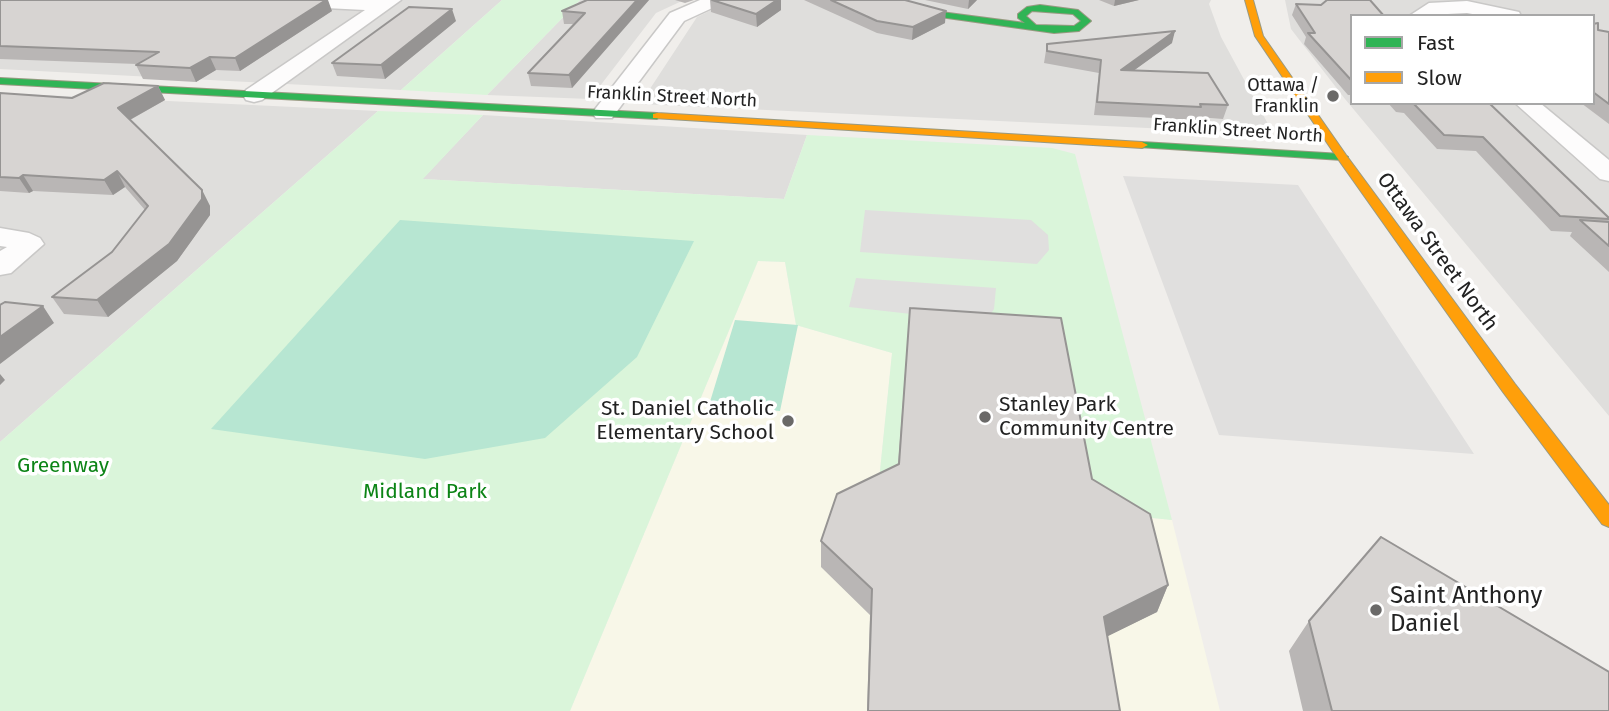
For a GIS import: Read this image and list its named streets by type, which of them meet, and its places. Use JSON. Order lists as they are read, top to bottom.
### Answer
{
  "streets": {
    "street": ["Franklin Street North", "Ottawa Street North"]
  },
  "crossings": [
    ["Franklin Street North", "Ottawa Street North"]
  ],
  "parks": ["Greenway", "Midland Park"],
  "places": [
    "Ottawa / Franklin",
    "Stanley Park Community Centre",
    "St. Daniel Catholic Elementary School",
    "Saint Anthony Daniel"
  ],
  "legend": ["Fast", "Slow"]
}
